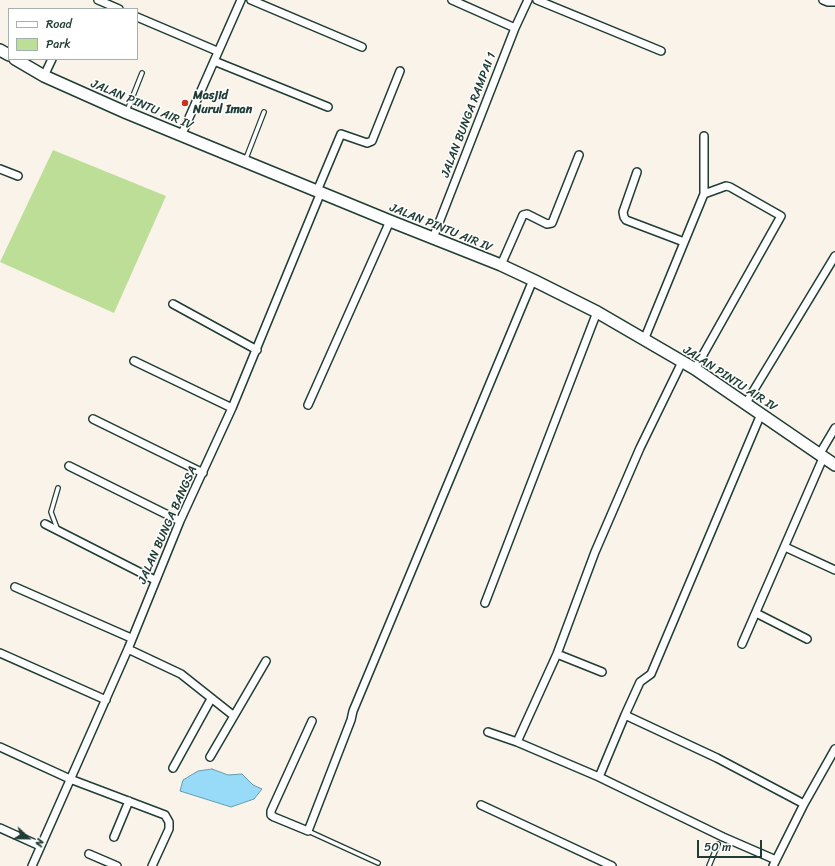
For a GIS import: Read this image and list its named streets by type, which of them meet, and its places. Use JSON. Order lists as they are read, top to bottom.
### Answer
{
  "streets": {
    "main road": ["JALAN PINTU AIR IV"],
    "street": ["JALAN BUNGA RAMPAI 1", "JALAN BUNGA BANGSA"]
  },
  "crossings": [
    ["JALAN PINTU AIR IV", "JALAN BUNGA RAMPAI 1"],
    ["JALAN PINTU AIR IV", "JALAN BUNGA BANGSA"]
  ],
  "places": ["Masjid Nurul Iman"],
  "legend": ["Road", "Park"],
  "scale_bar": "50 m",
  "north": "right"
}
